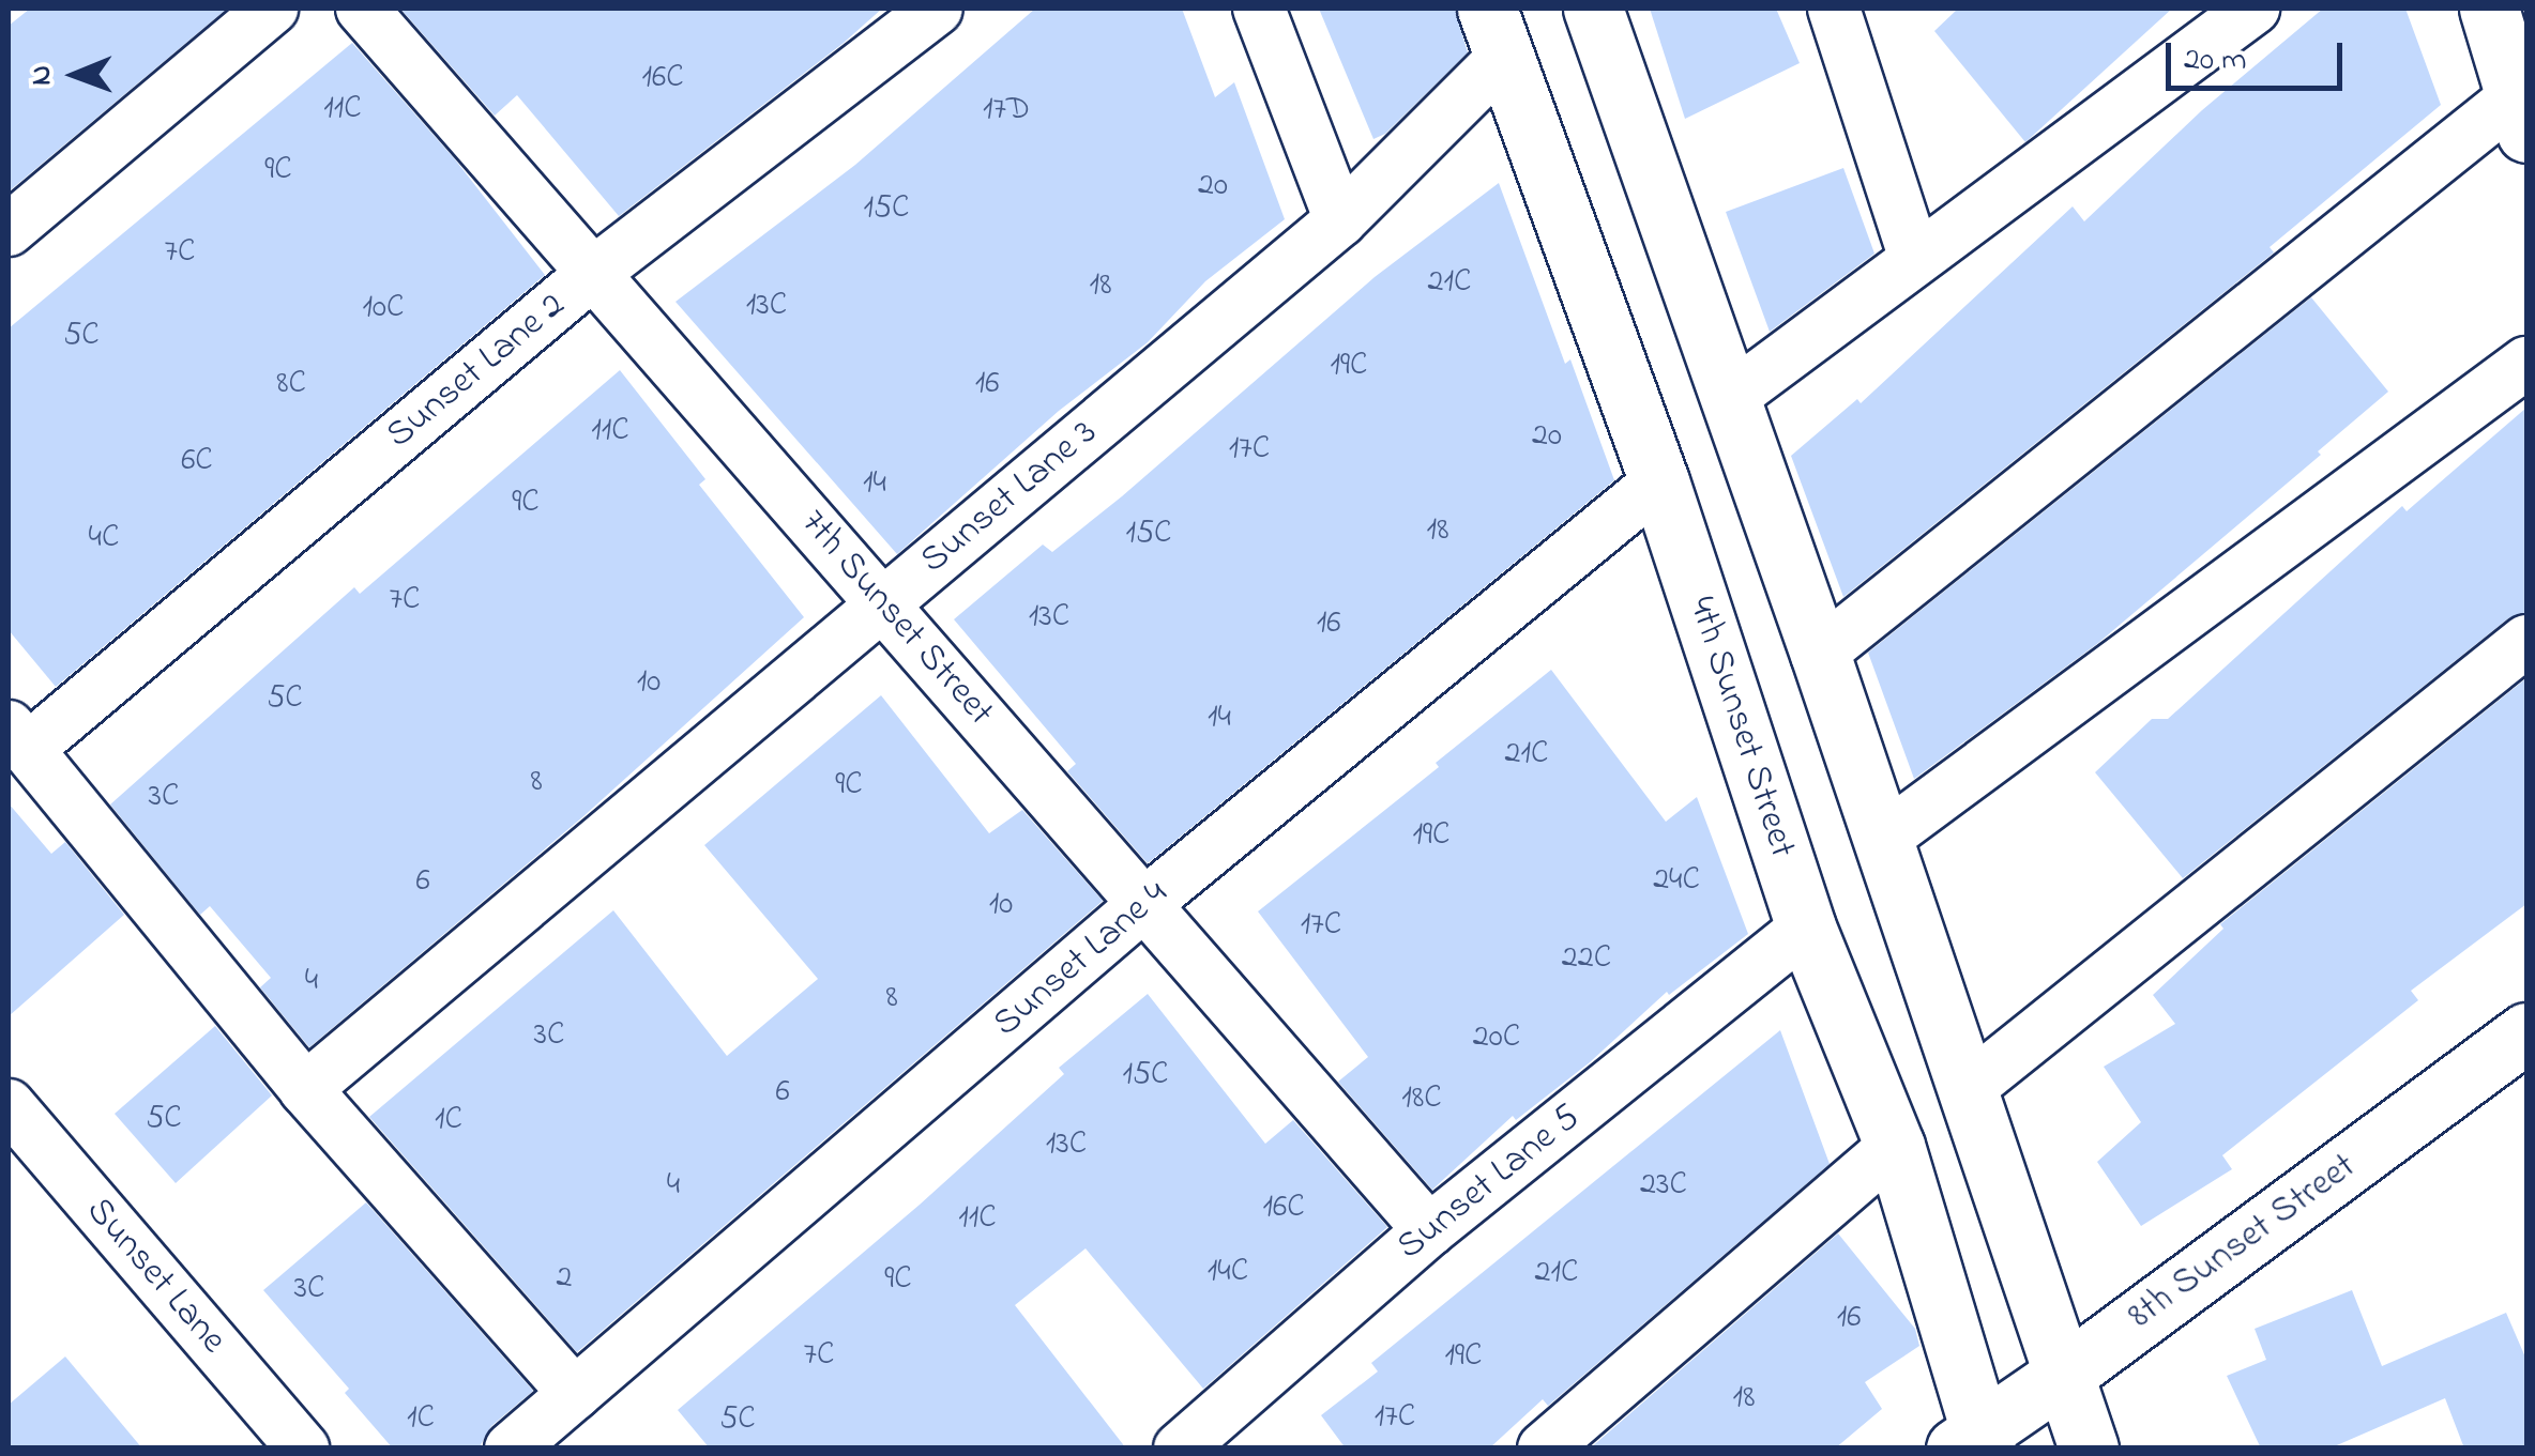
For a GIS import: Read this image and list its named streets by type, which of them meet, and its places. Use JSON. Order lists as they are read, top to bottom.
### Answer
{
  "streets": {
    "street": [
      "Sunset Lane 2",
      "Sunset Lane 3",
      "7th Sunset Street",
      "4th Sunset Street",
      "Sunset Lane 4",
      "Sunset Lane 5",
      "8th Sunset Street",
      "Sunset Lane"
    ]
  },
  "crossings": [
    ["Sunset Lane 2", "7th Sunset Street"],
    ["Sunset Lane 3", "7th Sunset Street"],
    ["Sunset Lane 3", "4th Sunset Street"],
    ["7th Sunset Street", "Sunset Lane 4"],
    ["7th Sunset Street", "Sunset Lane 5"],
    ["4th Sunset Street", "Sunset Lane 4"],
    ["4th Sunset Street", "Sunset Lane 5"],
    ["4th Sunset Street", "8th Sunset Street"]
  ],
  "house_numbers": [
    "16C",
    "11C",
    "17D",
    "9C",
    "20",
    "15C",
    "7C",
    "21C",
    "18",
    "13C",
    "10C",
    "5C",
    "19C",
    "8C",
    "16",
    "11C",
    "20",
    "17C",
    "6C",
    "14",
    "9C",
    "18",
    "15C",
    "4C",
    "7C",
    "13C",
    "16",
    "10",
    "5C",
    "14",
    "21C",
    "8",
    "9C",
    "3C",
    "19C",
    "24C",
    "6",
    "10",
    "17C",
    "22C",
    "4",
    "8",
    "3C",
    "20C",
    "15C",
    "6",
    "18C",
    "5C",
    "1C",
    "13C",
    "4",
    "23C",
    "16C",
    "11C",
    "14C",
    "21C",
    "2",
    "9C",
    "3C",
    "16",
    "7C",
    "19C",
    "18",
    "17C",
    "1C",
    "5C"
  ],
  "scale_bar": "20 m",
  "north": "left"
}
